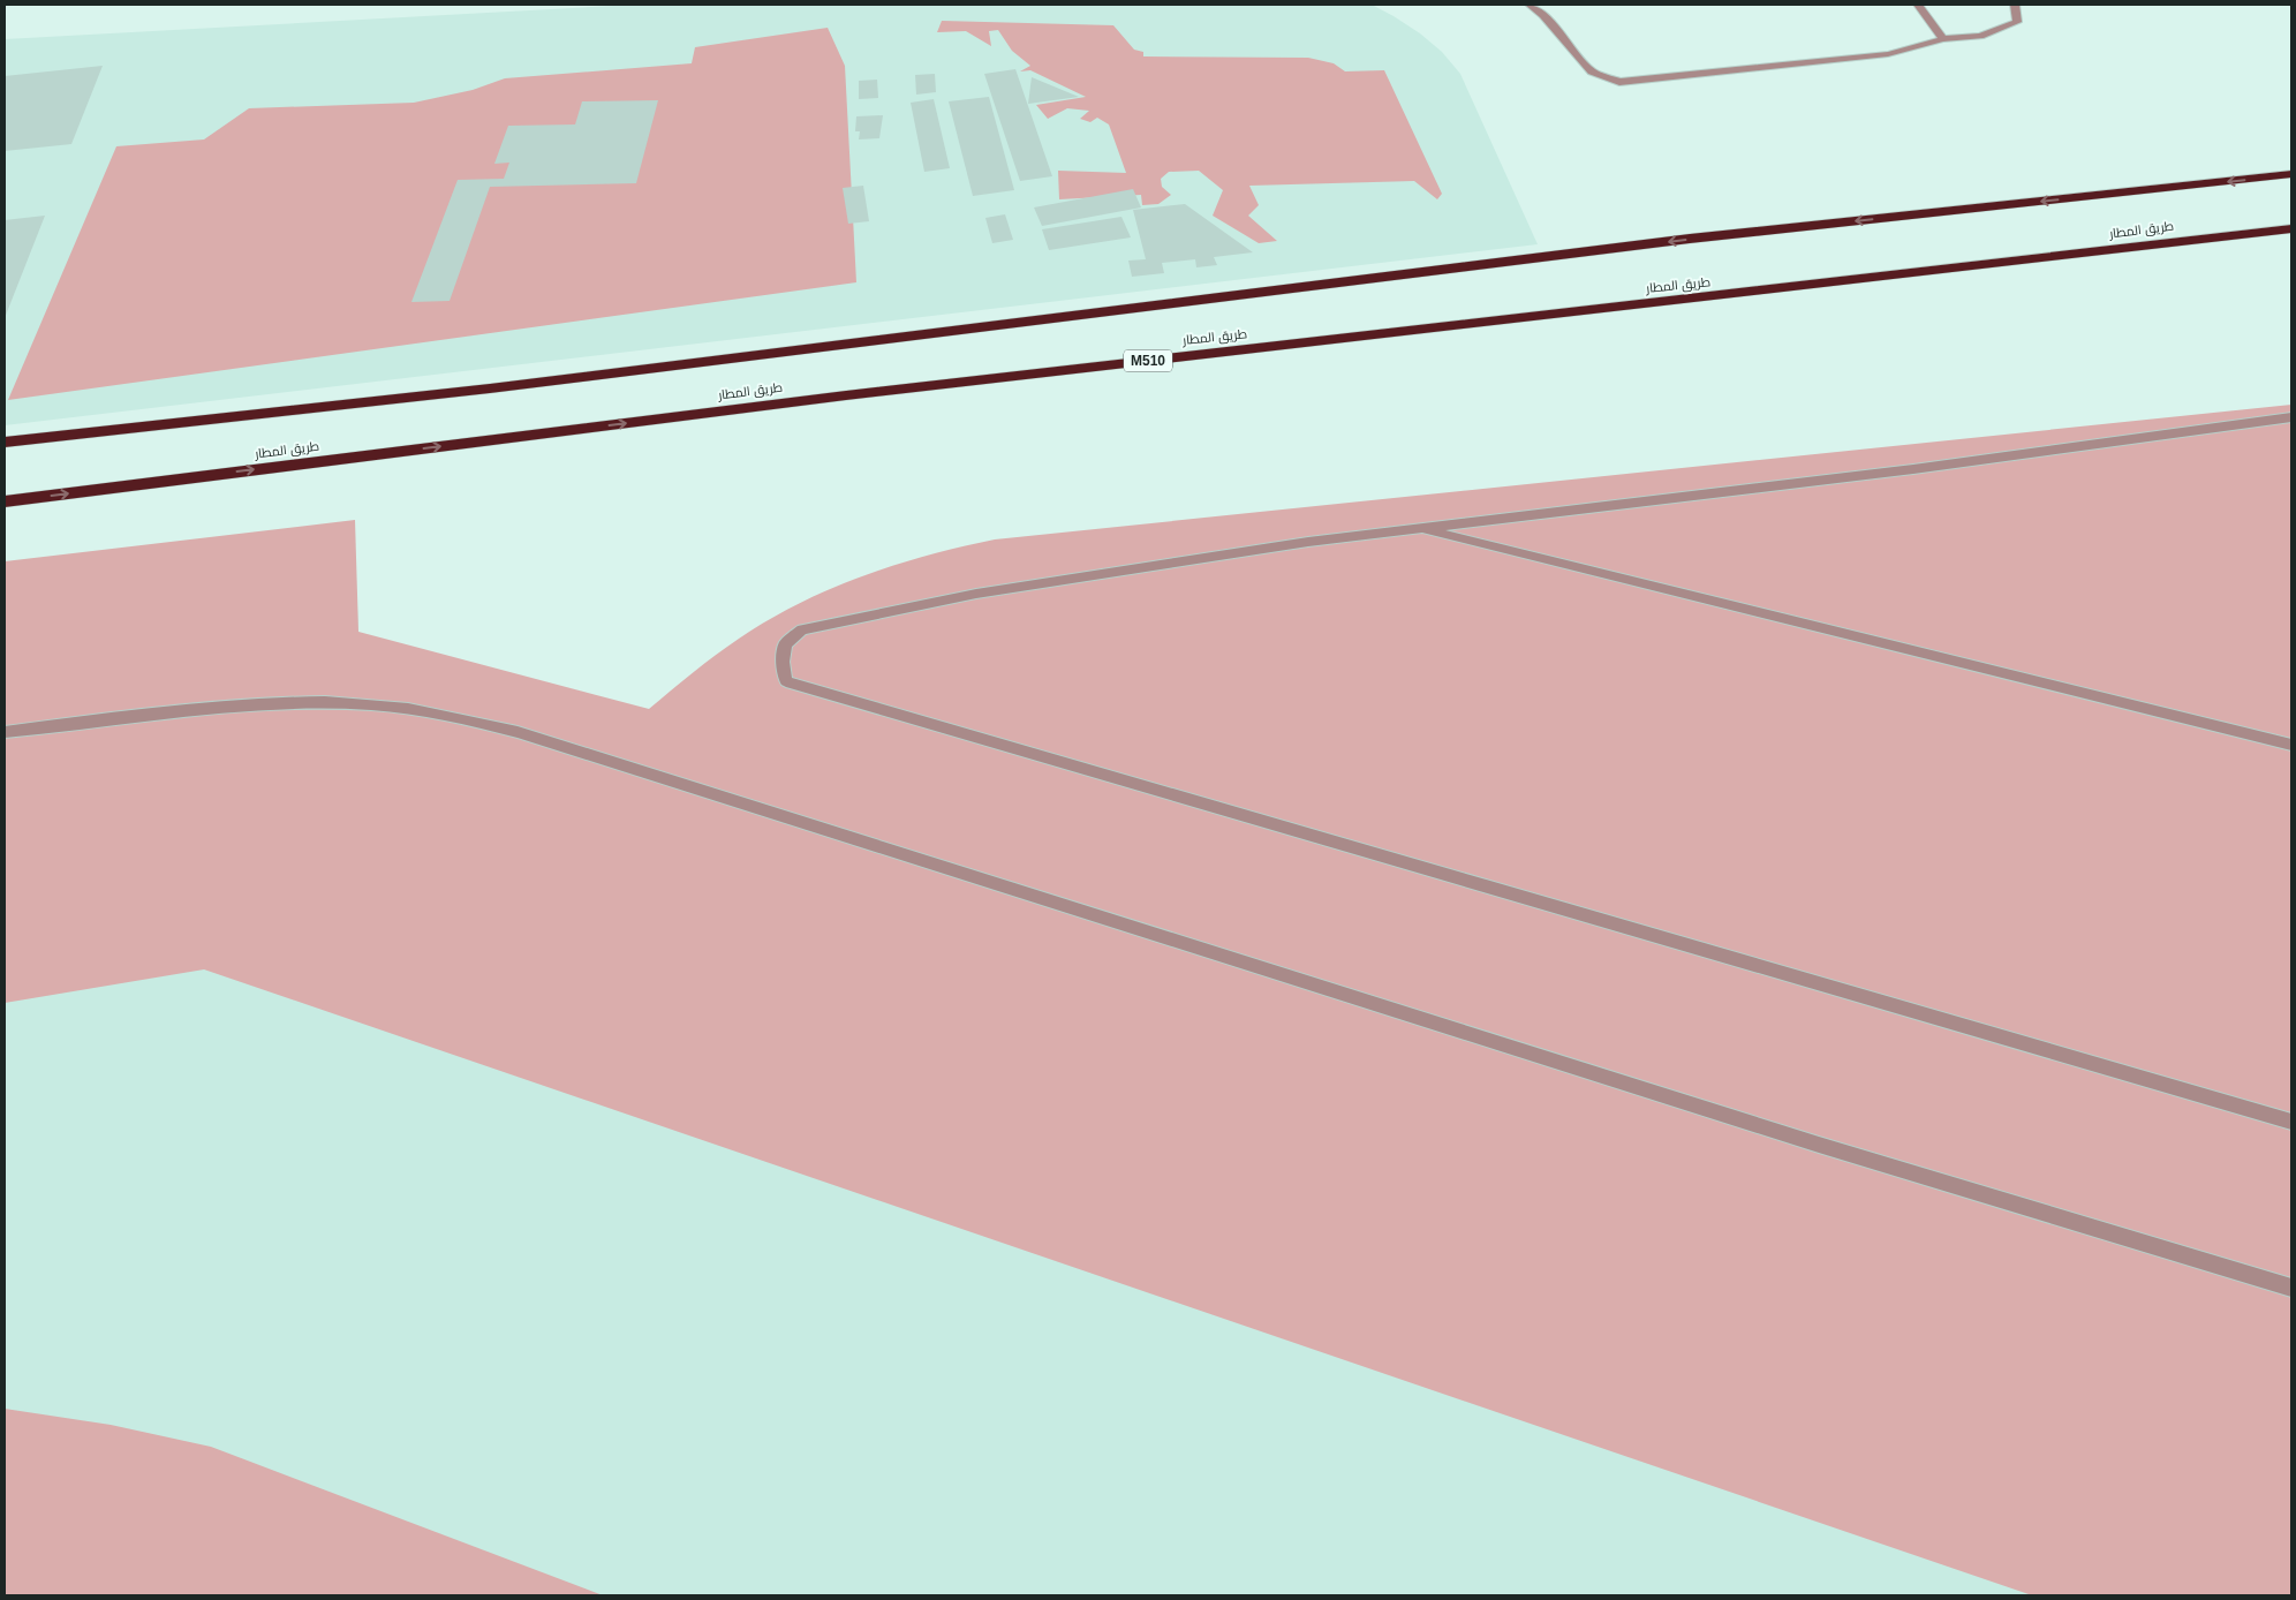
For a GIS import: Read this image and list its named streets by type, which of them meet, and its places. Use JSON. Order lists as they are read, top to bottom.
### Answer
{
  "streets": {
    "highway": ["طريق المطار", "M510"]
  }
}
